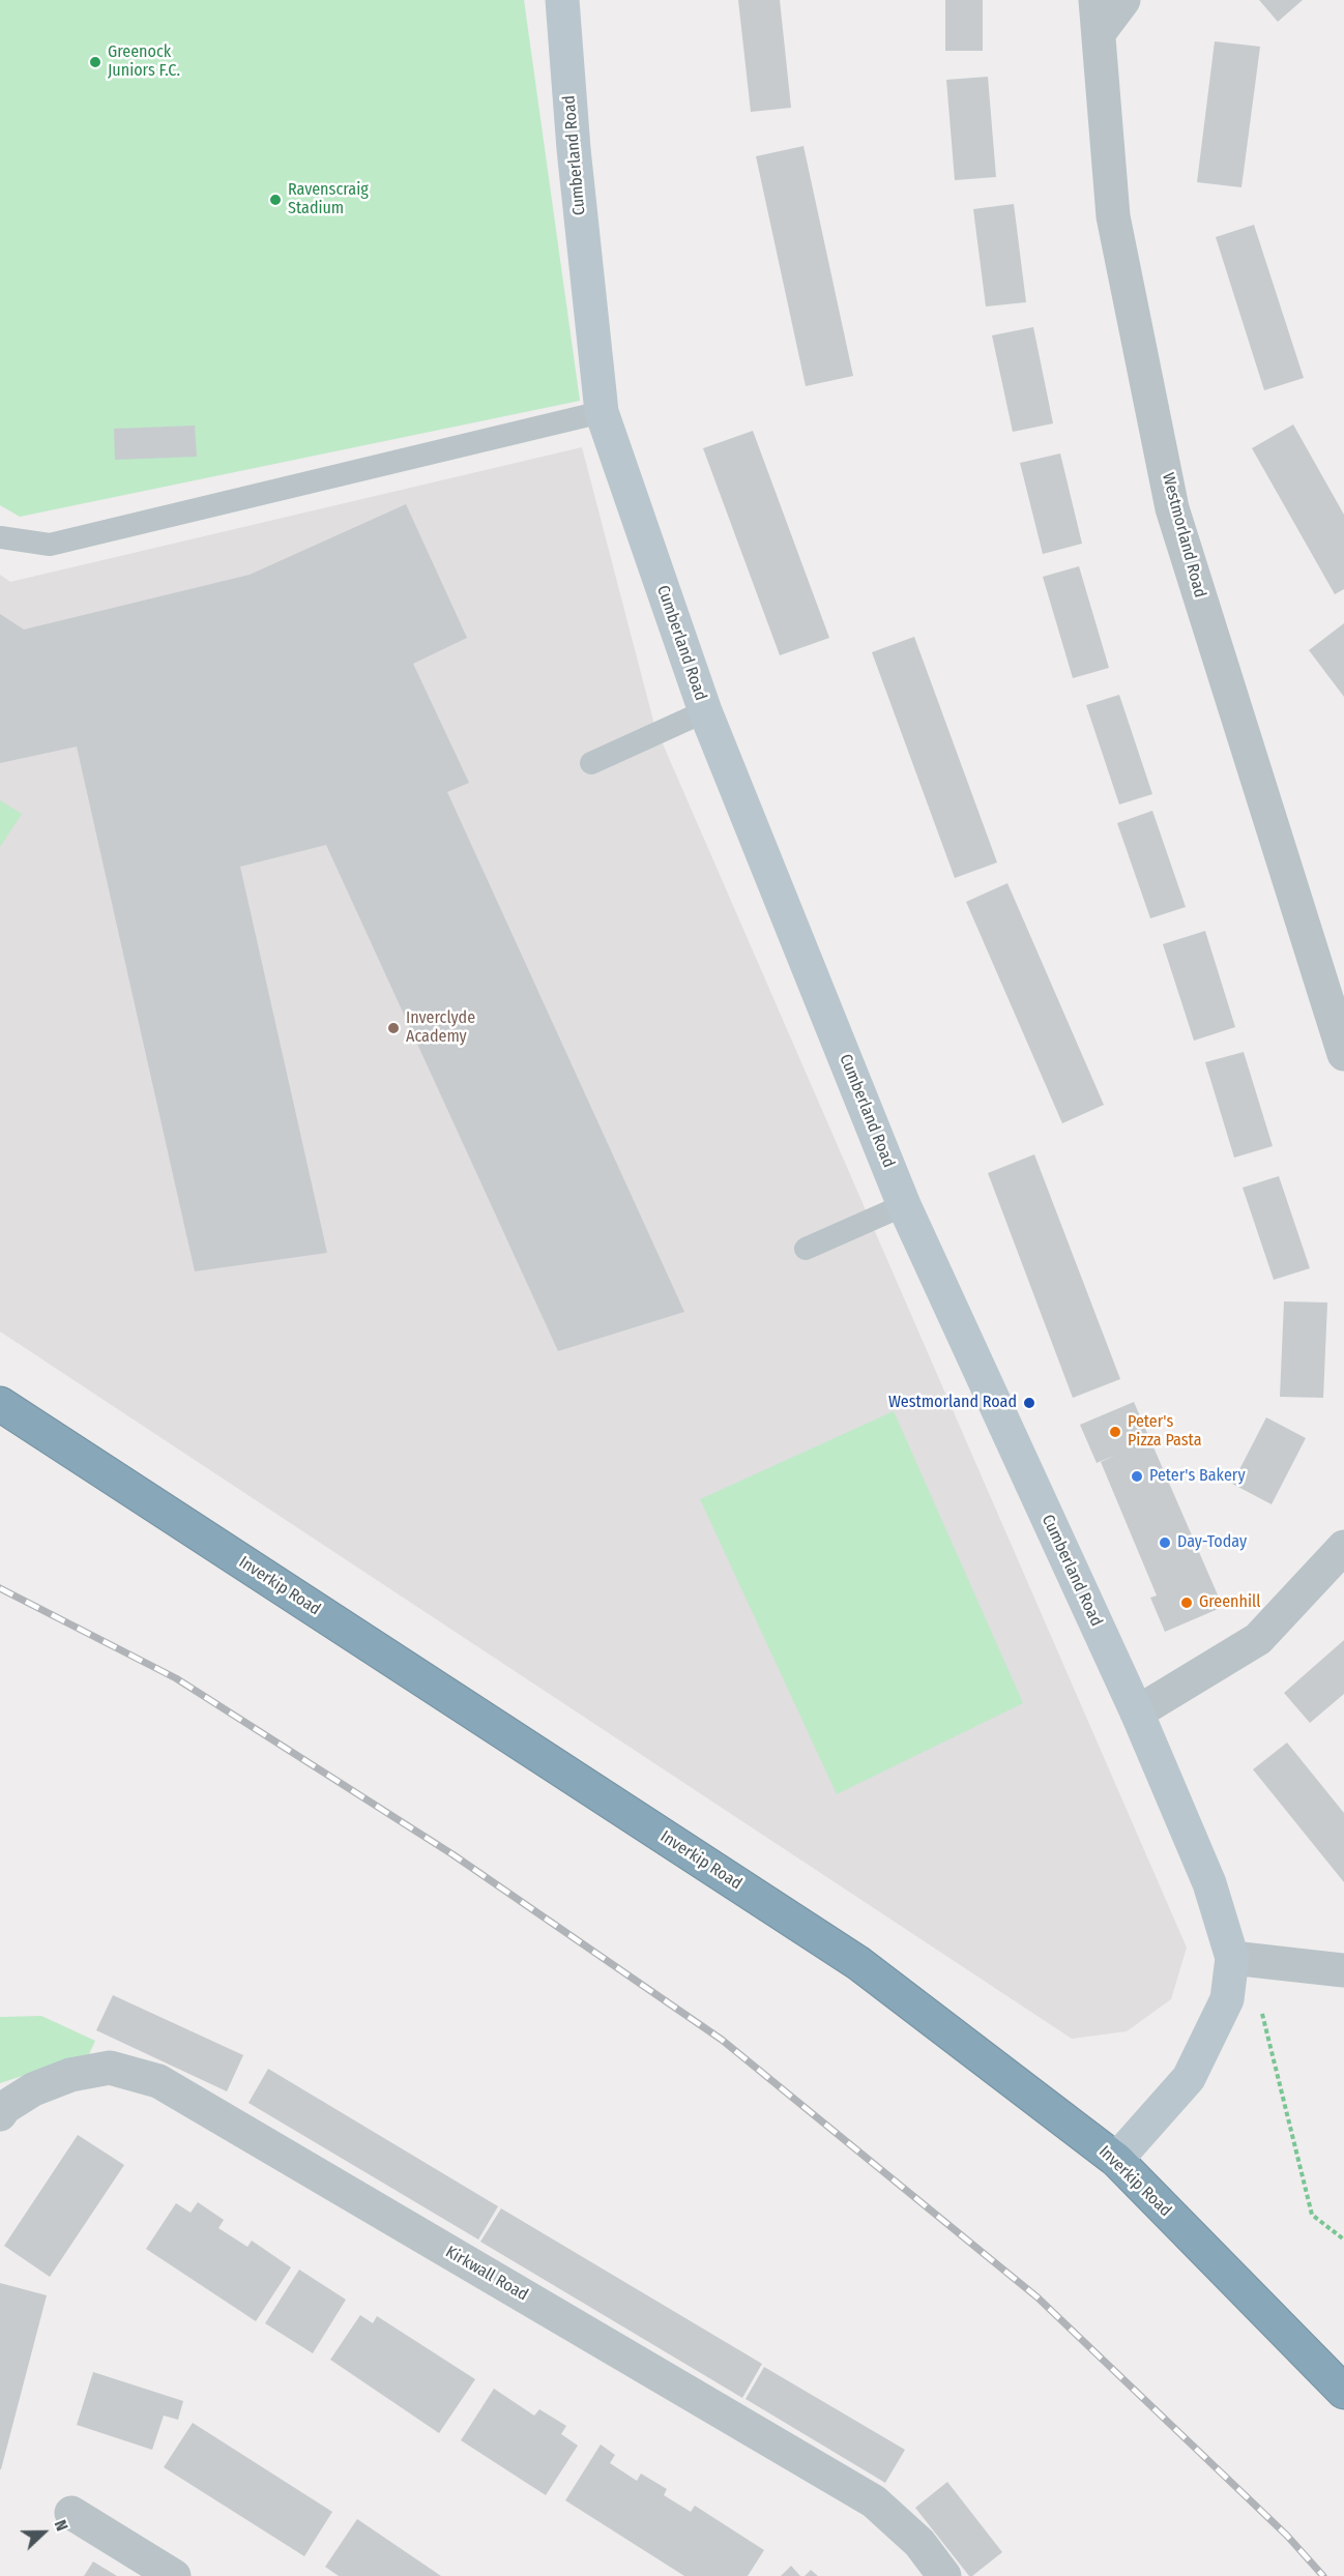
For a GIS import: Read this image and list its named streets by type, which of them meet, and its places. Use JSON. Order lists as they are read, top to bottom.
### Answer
{
  "streets": {
    "highway": ["Inverkip Road"],
    "street": ["Cumberland Road", "Westmorland Road", "Kirkwall Road"]
  },
  "crossings": [
    ["Cumberland Road", "Inverkip Road"]
  ],
  "places": [
    "Greenock Juniors F.C.",
    "Ravenscraig Stadium",
    "Inverclyde Academy",
    "Westmorland Road",
    "Peter's Pizza Pasta",
    "Peter's Bakery",
    "Day-Today",
    "Greenhill"
  ],
  "north": "right"
}
